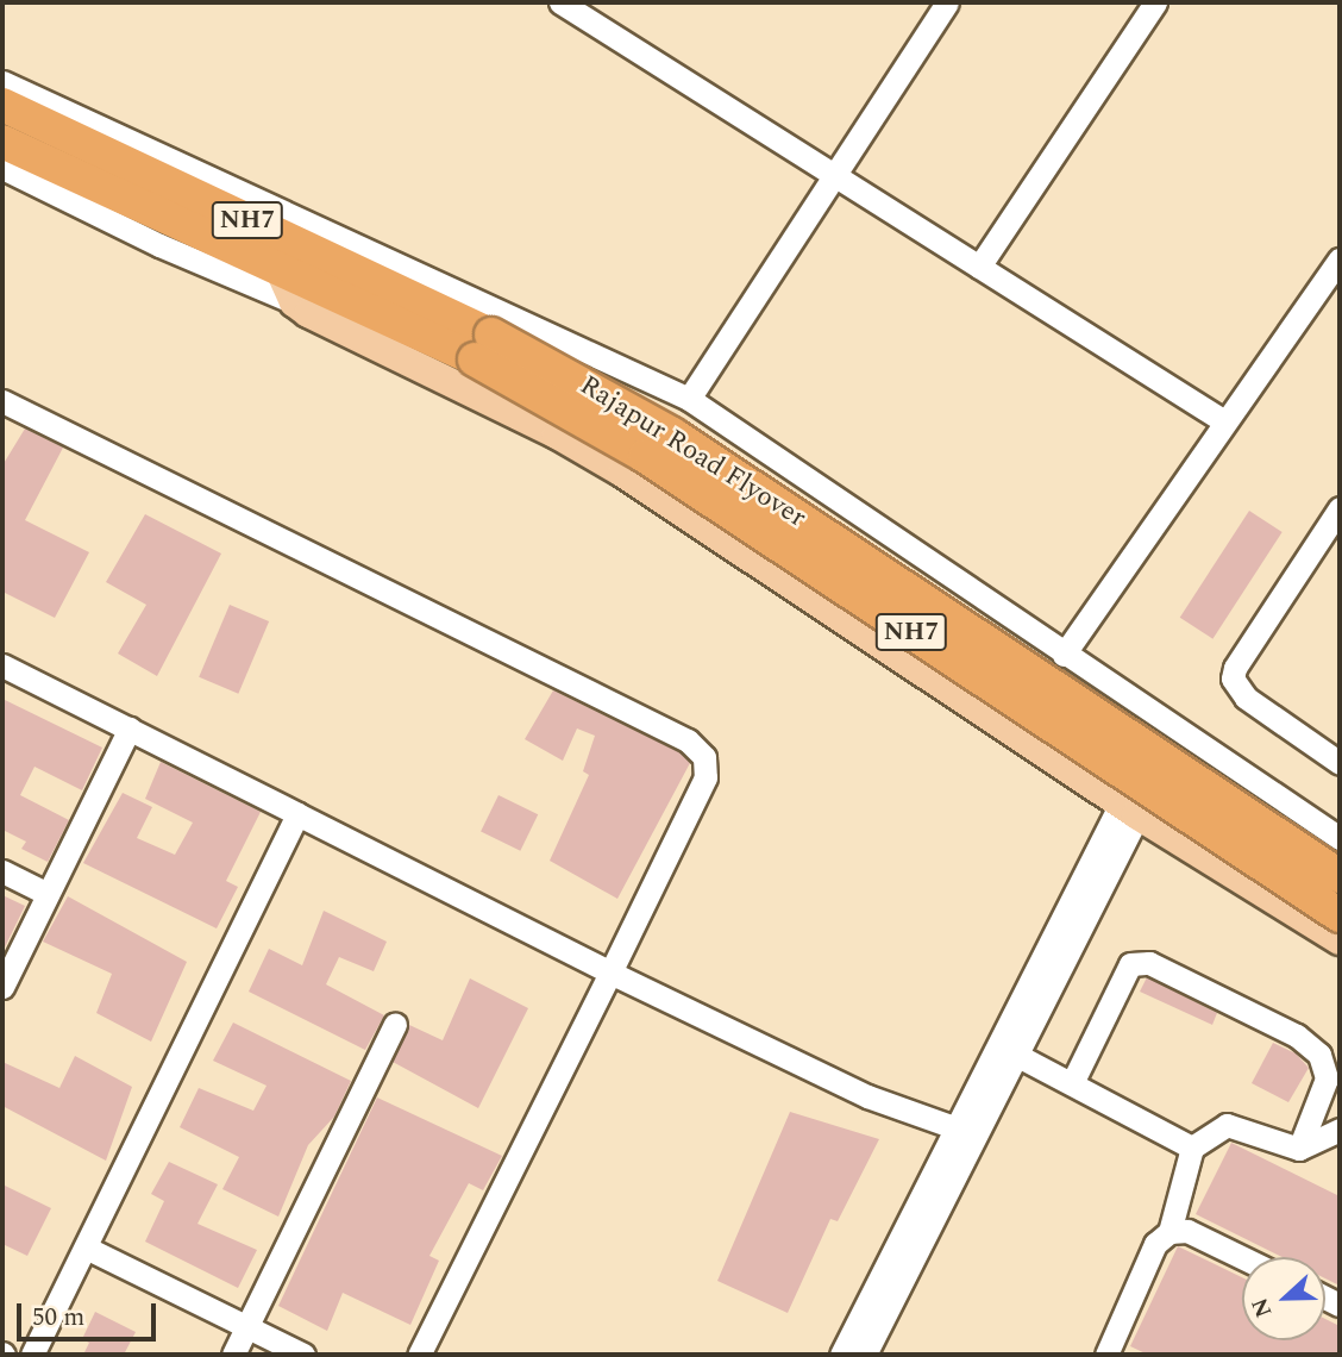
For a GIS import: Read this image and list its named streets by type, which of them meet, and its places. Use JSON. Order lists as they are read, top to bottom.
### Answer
{
  "streets": {
    "highway": ["NH7", "Rajapur Road Flyover"]
  },
  "crossings": [
    ["NH7", "Rajapur Road Flyover"]
  ],
  "scale_bar": "50 m",
  "north": "left"
}
